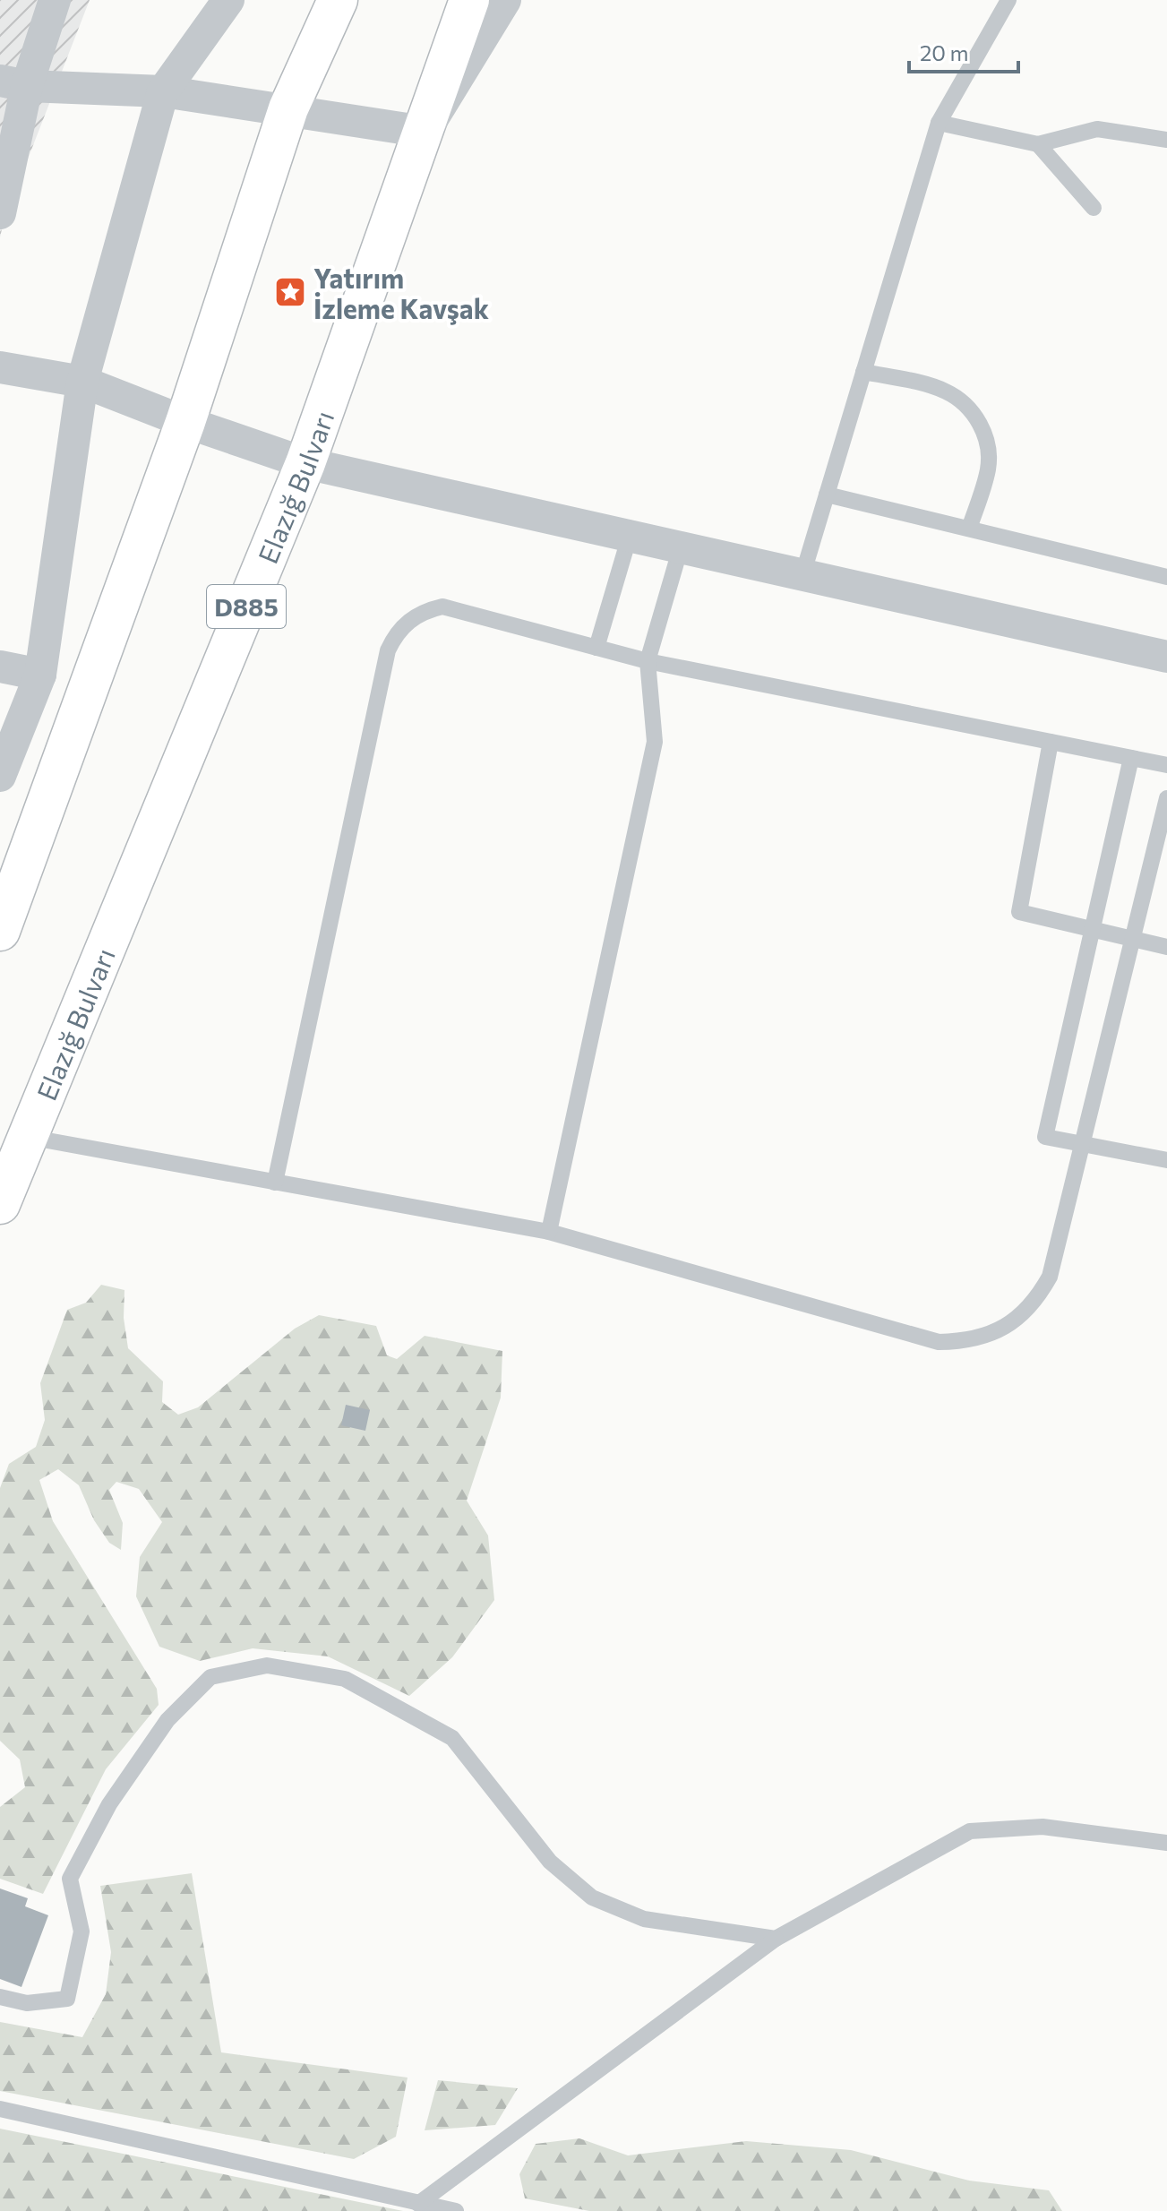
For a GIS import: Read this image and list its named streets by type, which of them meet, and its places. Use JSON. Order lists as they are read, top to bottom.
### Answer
{
  "streets": {
    "highway": ["Elazığ Bulvarı", "D885"]
  },
  "places": {
    "place": ["Yatırım İzleme Kavşak"]
  },
  "scale_bar": "20 m"
}
